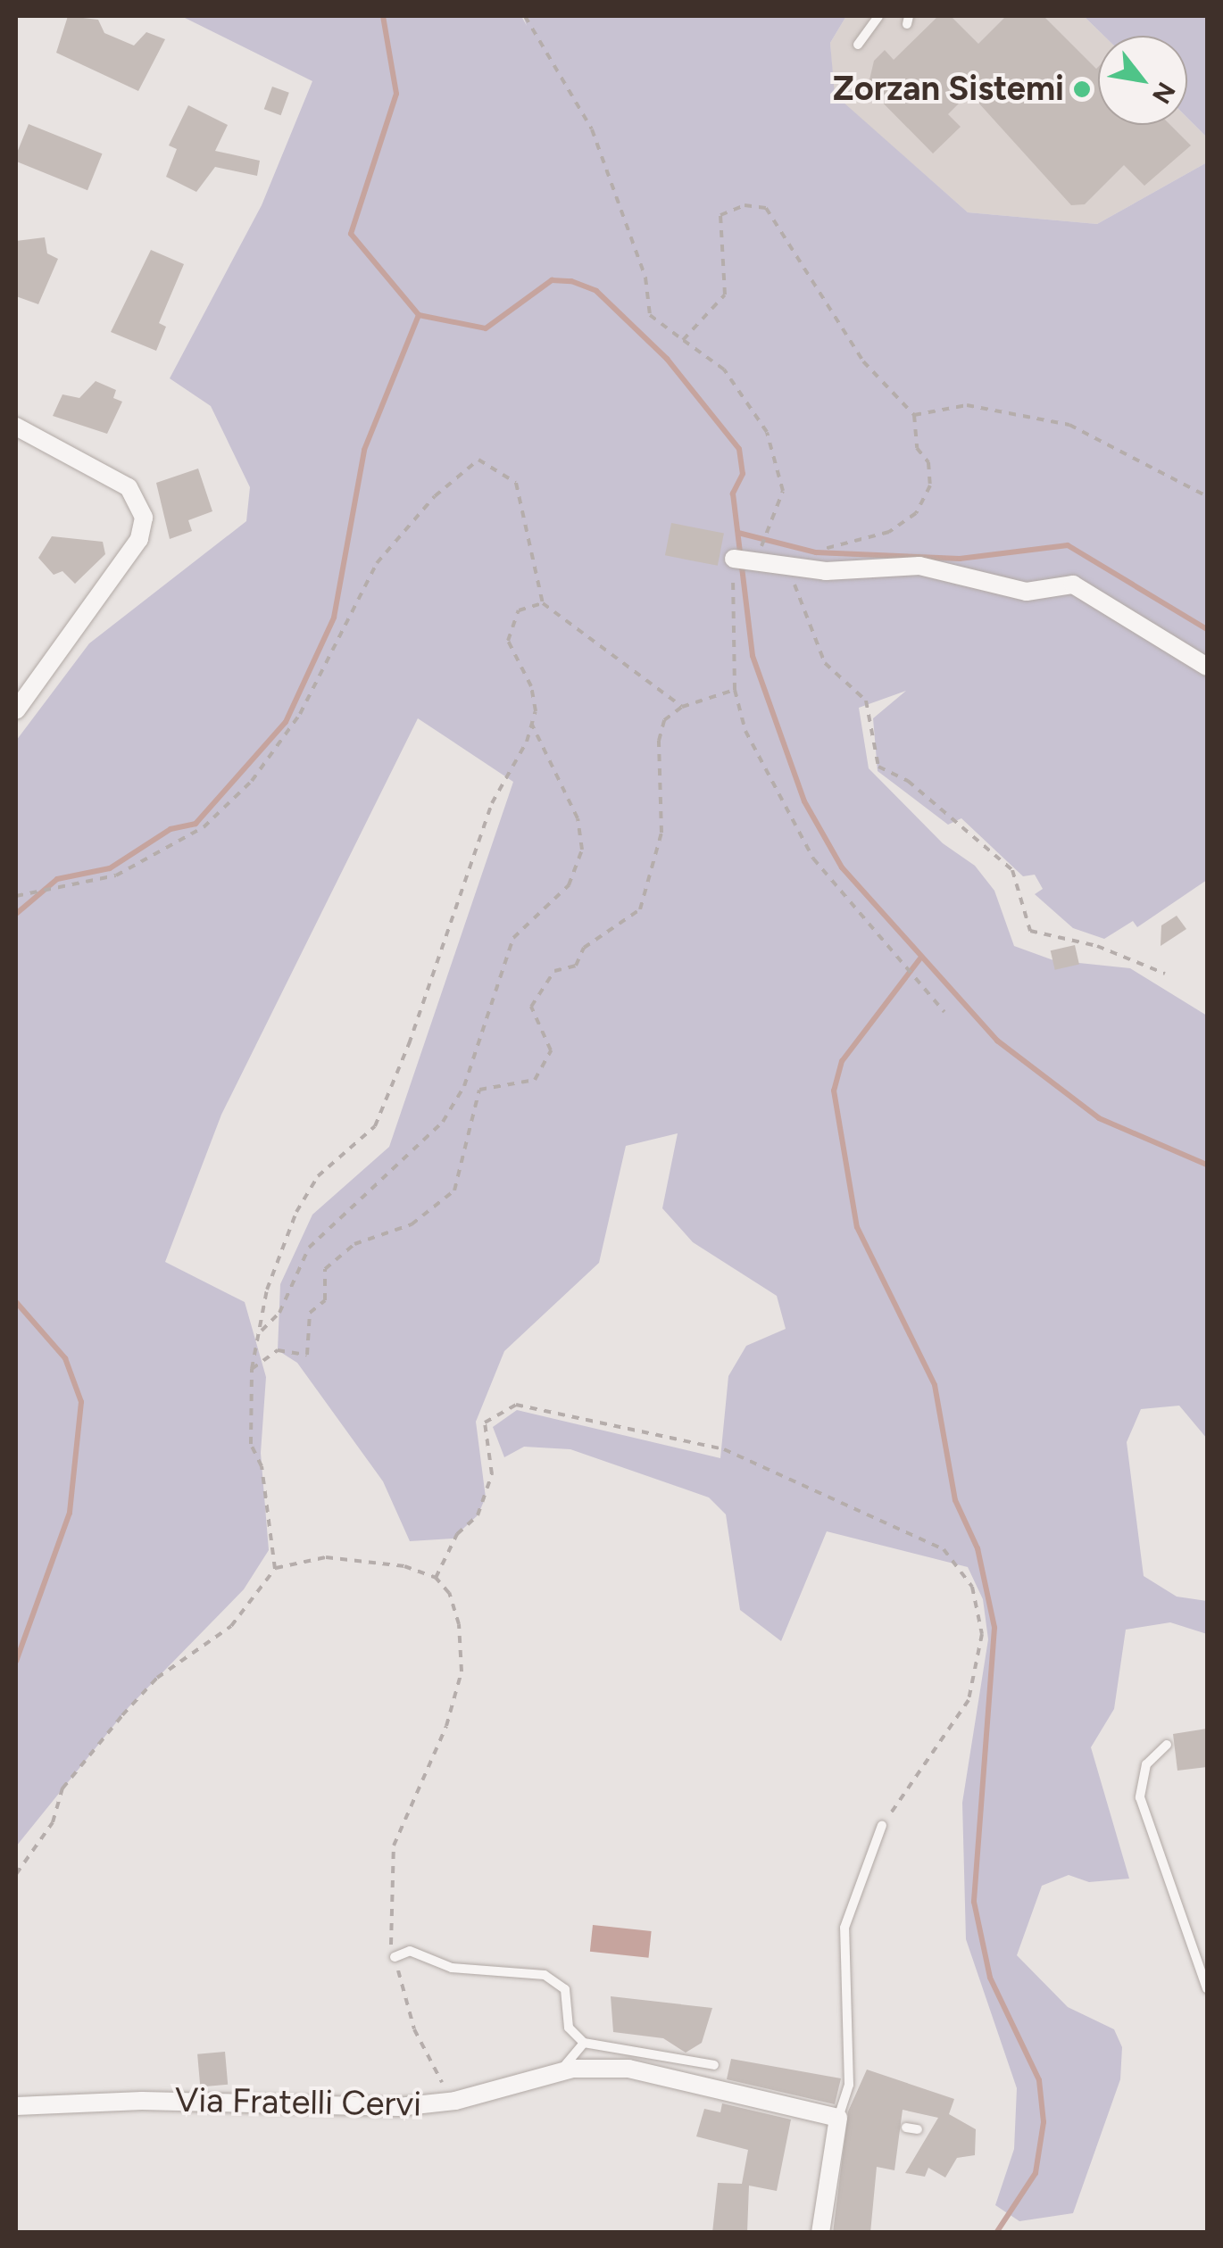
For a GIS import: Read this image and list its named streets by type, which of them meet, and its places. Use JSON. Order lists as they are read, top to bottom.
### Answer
{
  "streets": {
    "street": ["Via Fratelli Cervi"]
  },
  "places": ["Zorzan Sistemi"],
  "north": "bottom right"
}
